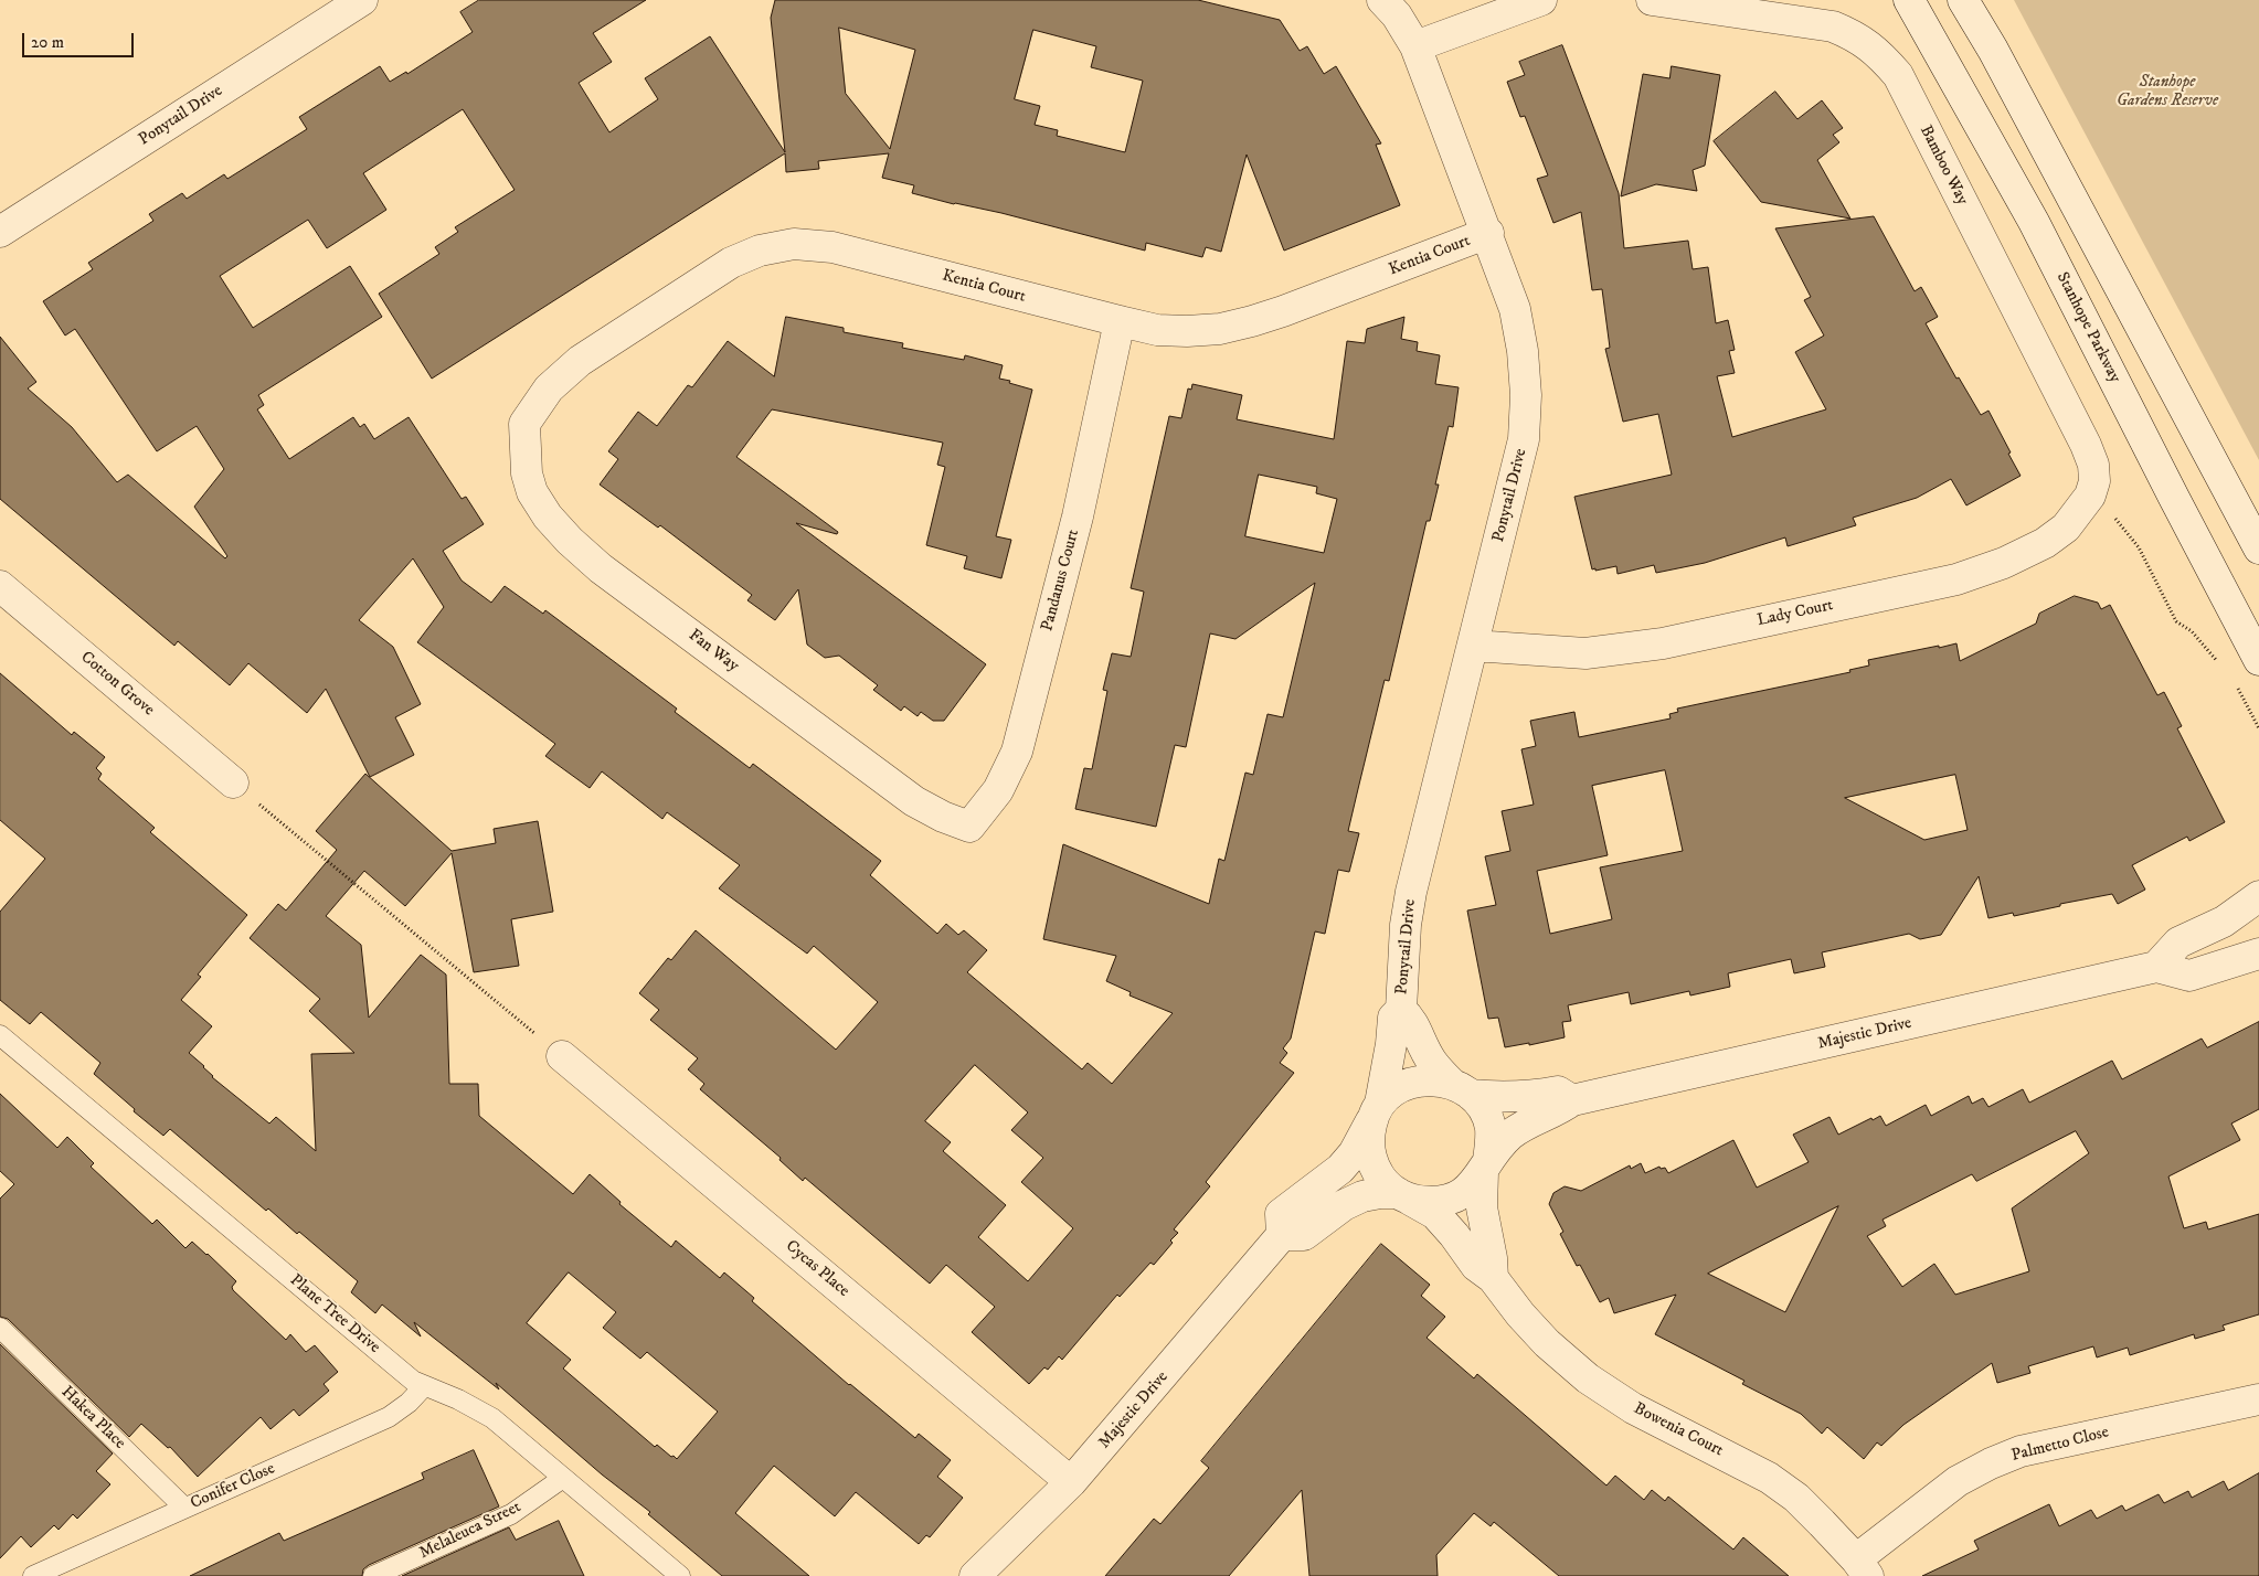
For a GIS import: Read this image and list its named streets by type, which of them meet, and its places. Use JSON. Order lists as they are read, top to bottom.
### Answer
{
  "streets": {
    "street": [
      "Ponytail Drive",
      "Bamboo Way",
      "Kentia Court",
      "Stanhope Parkway",
      "Pandanus Court",
      "Lady Court",
      "Fan Way",
      "Cotton Grove",
      "Majestic Drive",
      "Cycas Place",
      "Bowenia Court",
      "Palmetto Close"
    ],
    "lane": [
      "Plane Tree Drive",
      "Hakea Place",
      "Conifer Close",
      "Melaleuca Street"
    ]
  },
  "crossings": [
    ["Ponytail Drive", "Kentia Court"],
    ["Ponytail Drive", "Lady Court"],
    ["Ponytail Drive", "Majestic Drive"],
    ["Ponytail Drive", "Bowenia Court"],
    ["Bamboo Way", "Lady Court"],
    ["Kentia Court", "Pandanus Court"],
    ["Kentia Court", "Fan Way"],
    ["Pandanus Court", "Fan Way"],
    ["Majestic Drive", "Cycas Place"],
    ["Majestic Drive", "Bowenia Court"],
    ["Plane Tree Drive", "Conifer Close"],
    ["Plane Tree Drive", "Melaleuca Street"],
    ["Hakea Place", "Conifer Close"],
    ["Bowenia Court", "Palmetto Close"]
  ],
  "parks": ["Stanhope Gardens Reserve"],
  "scale_bar": "20 m"
}
